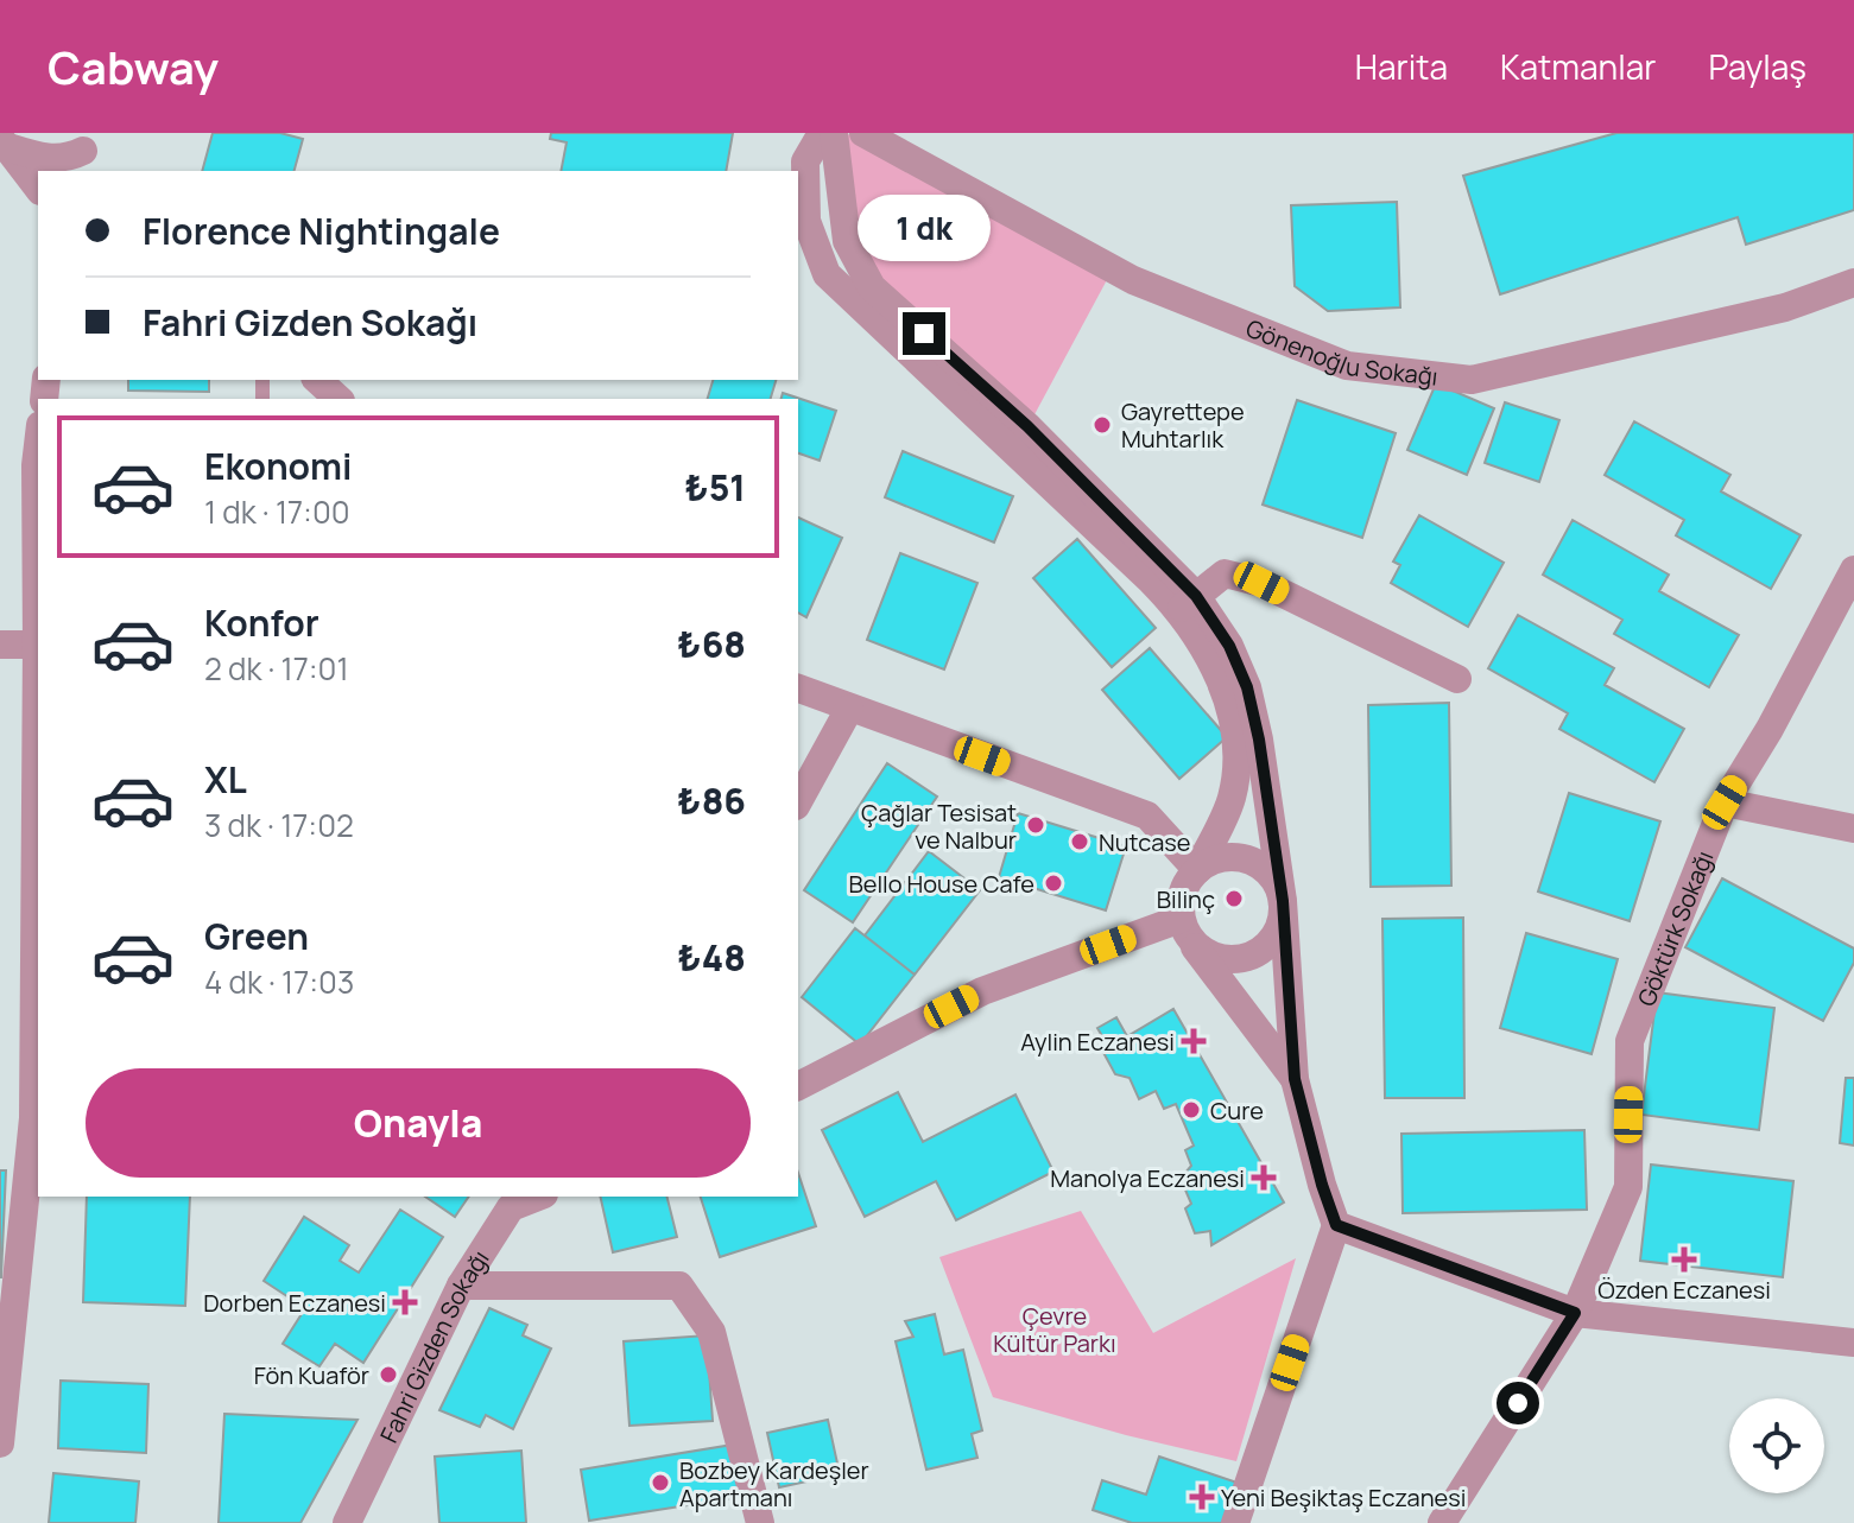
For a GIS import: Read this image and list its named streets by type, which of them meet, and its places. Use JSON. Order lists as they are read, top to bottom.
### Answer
{
  "streets": {
    "street": ["Gönenoğlu Sokağı", "Göktürk Sokağı", "Fahri Gizden Sokağı"]
  },
  "parks": ["Çevre Kültür Parkı"],
  "places": {
    "other": [
      "Gayrettepe Muhtarlık",
      "Çağlar Tesisat ve Nalbur",
      "Nutcase",
      "Bello House Cafe",
      "Bilinç",
      "Cure",
      "Fön Kuaför",
      "Bozbey Kardeşler Apartmanı"
    ],
    "health": [
      "Aylin Eczanesi",
      "Manolya Eczanesi",
      "Özden Eczanesi",
      "Dorben Eczanesi",
      "Yeni Beşiktaş Eczanesi"
    ]
  },
  "page": {
    "header": "Cabway",
    "nav": ["Harita", "Katmanlar", "Paylaş"],
    "banner": ["Florence Nightingale", "Fahri Gizden Sokağı"],
    "bubble": "1 dk",
    "list": [
      {
        "name": "Ekonomi",
        "note": "1 dk · 17:00",
        "value": "₺51"
      },
      {
        "name": "Konfor",
        "note": "2 dk · 17:01",
        "value": "₺68"
      },
      {
        "name": "XL",
        "note": "3 dk · 17:02",
        "value": "₺86"
      },
      {
        "name": "Green",
        "note": "4 dk · 17:03",
        "value": "₺48"
      }
    ],
    "buttons": "Onayla"
  }
}
